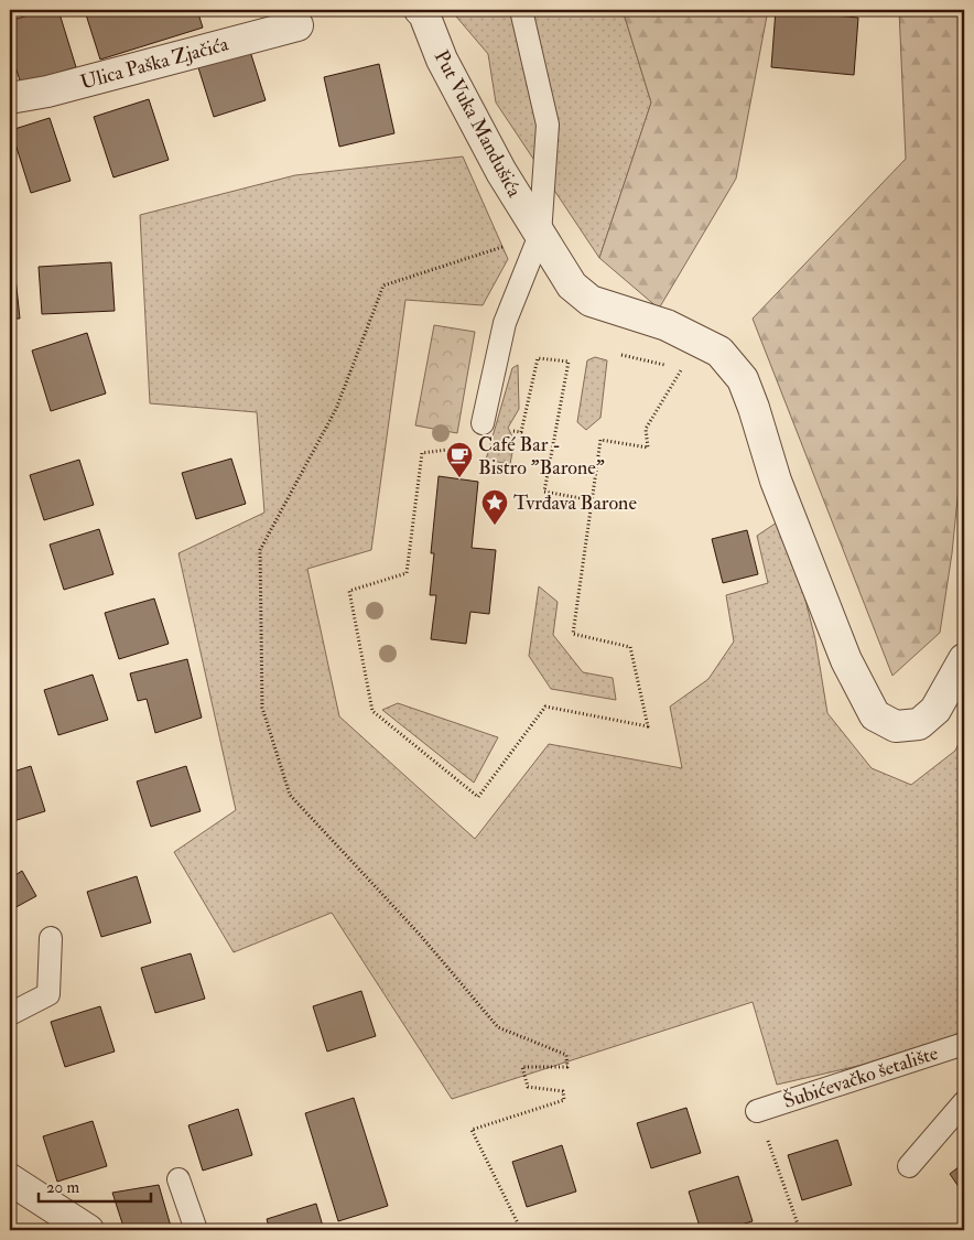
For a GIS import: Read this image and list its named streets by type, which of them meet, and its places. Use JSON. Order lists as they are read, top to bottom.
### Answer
{
  "streets": {
    "street": ["Ulica Paška Zjačića", "Put Vuka Mandušića"],
    "lane": ["Šubićevačko šetalište"]
  },
  "places": {
    "cafe": ["Café Bar - Bistro \"Barone\""],
    "place": ["Tvrđava Barone"]
  },
  "scale_bar": "20 m"
}
